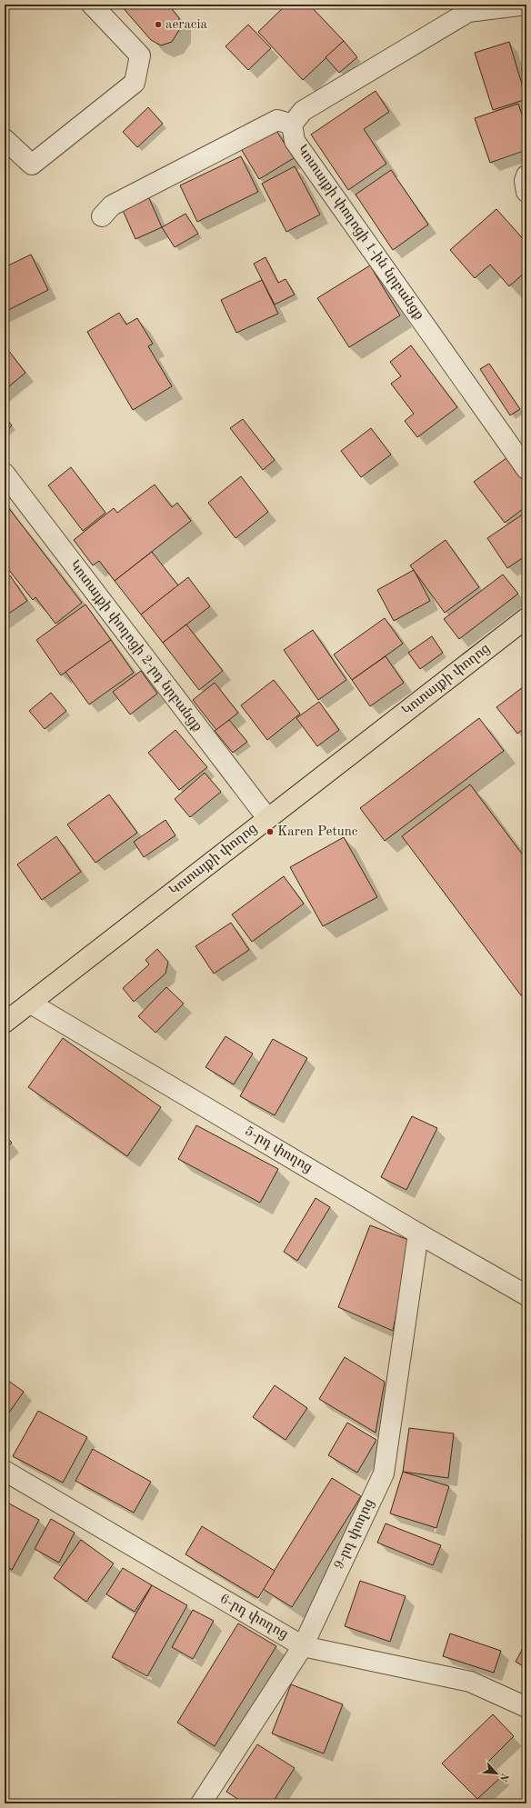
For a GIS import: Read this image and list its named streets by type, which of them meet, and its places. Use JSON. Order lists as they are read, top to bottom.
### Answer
{
  "streets": {
    "main road": ["Կոտայքի փողոց"],
    "street": [
      "Կոտայքի փողոցի 1-ին նրբանցք",
      "Կոտայքի փողոցի 2-րդ նրբանցք",
      "5-րդ փողոց",
      "9-րդ փողոց",
      "6-րդ փողոց"
    ]
  },
  "crossings": [
    ["Կոտայքի փողոցի 2-րդ նրբանցք", "Կոտայքի փողոց"],
    ["Կոտայքի փողոց", "5-րդ փողոց"],
    ["5-րդ փողոց", "9-րդ փողոց"],
    ["9-րդ փողոց", "6-րդ փողոց"]
  ],
  "places": ["aeracia", "Karen Petunc"],
  "north": "bottom right"
}
